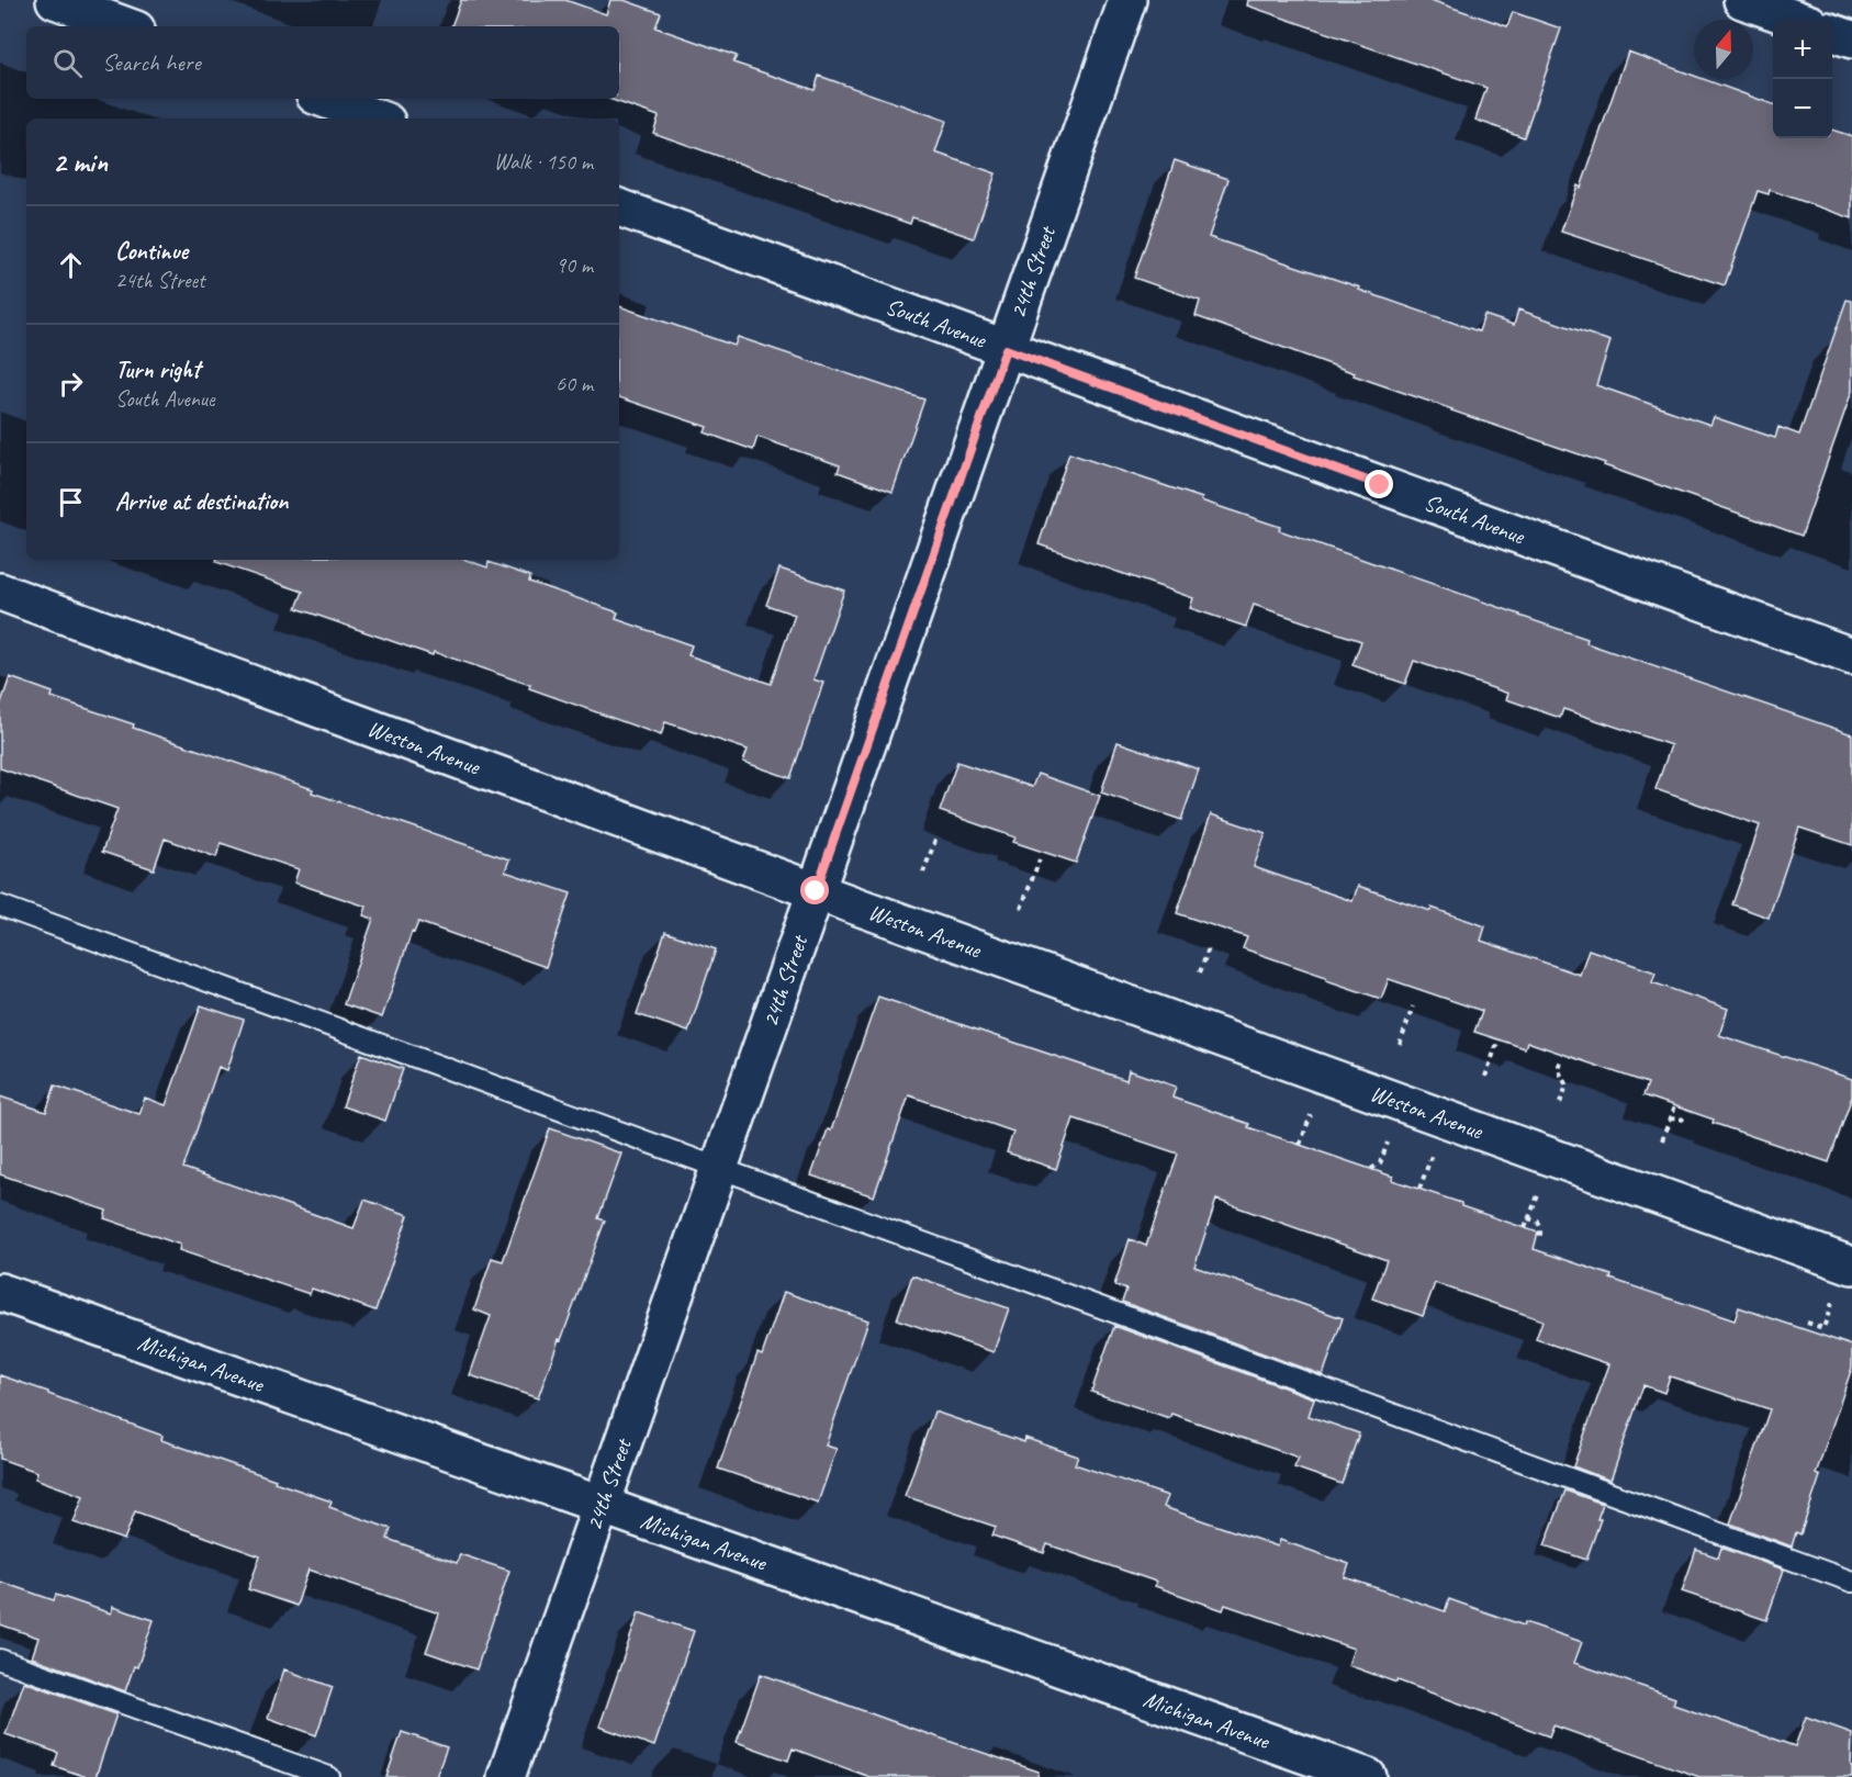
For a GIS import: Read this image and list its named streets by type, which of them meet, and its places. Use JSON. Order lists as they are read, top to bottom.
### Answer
{
  "streets": {
    "street": [
      "24th Street",
      "South Avenue",
      "Weston Avenue",
      "Michigan Avenue"
    ]
  },
  "crossings": [
    ["24th Street", "South Avenue"],
    ["24th Street", "Weston Avenue"],
    ["24th Street", "Michigan Avenue"]
  ],
  "north": "top",
  "page": {
    "map_buttons": ["+", "−"],
    "search": "Search here",
    "heading": ["2 min", "Walk · 150 m"],
    "list": [
      ["Continue", "24th Street", "90 m"],
      ["Turn right", "South Avenue", "60 m"],
      "Arrive at destination"
    ]
  }
}
